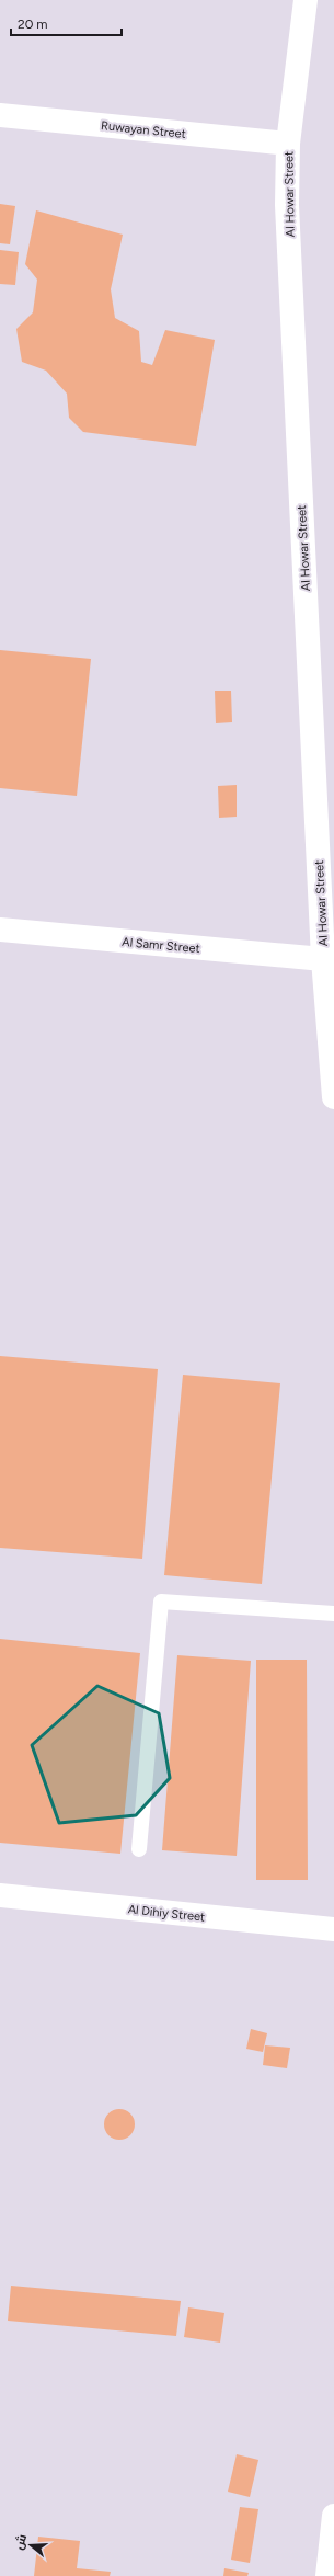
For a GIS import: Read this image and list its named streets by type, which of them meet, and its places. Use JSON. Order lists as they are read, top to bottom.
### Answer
{
  "streets": {
    "street": [
      "Ruwayan Street",
      "Al Howar Street",
      "Al Samr Street",
      "Al Dihiy Street"
    ]
  },
  "crossings": [
    ["Ruwayan Street", "Al Howar Street"],
    ["Al Howar Street", "Al Samr Street"]
  ],
  "scale_bar": "20 m",
  "north": "left"
}
